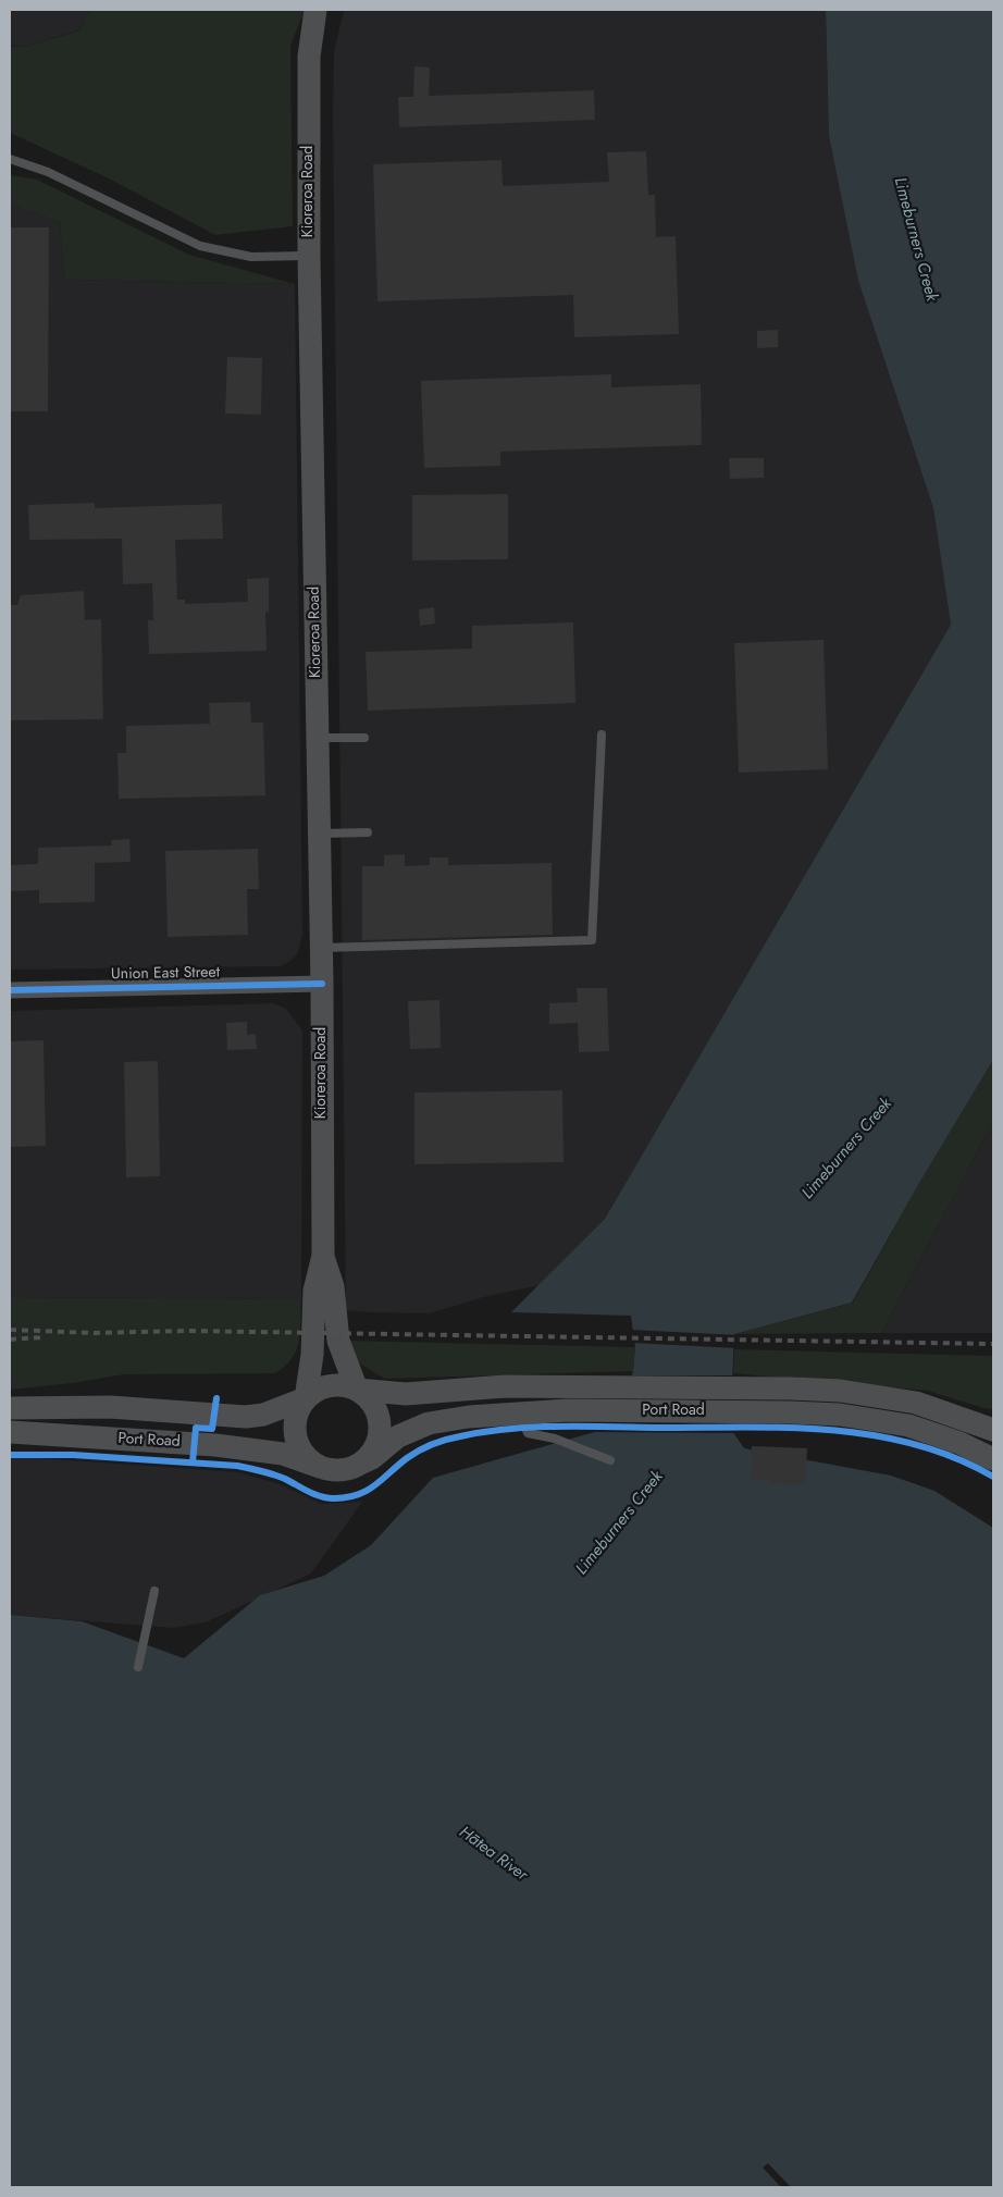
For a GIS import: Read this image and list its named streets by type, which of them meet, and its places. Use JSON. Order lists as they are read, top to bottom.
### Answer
{
  "streets": {
    "main road": ["Kioreroa Road", "Port Road"],
    "street": ["Union East Street"]
  },
  "crossings": [
    ["Kioreroa Road", "Union East Street"],
    ["Kioreroa Road", "Port Road"]
  ],
  "water": ["Limeburners Creek", "Hātea River"]
}
